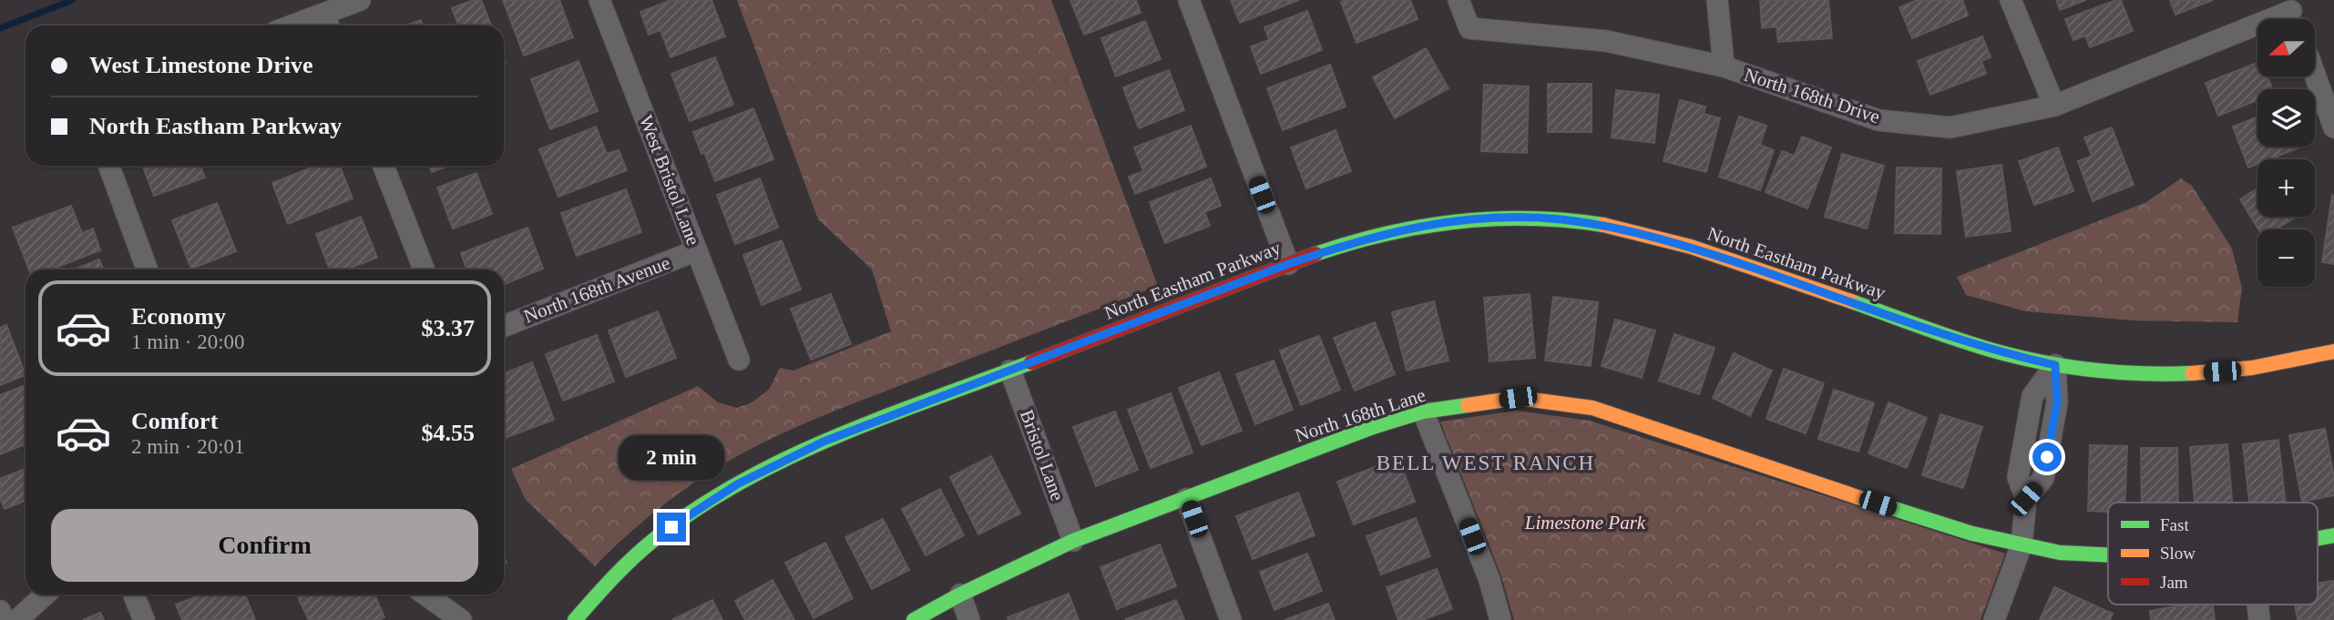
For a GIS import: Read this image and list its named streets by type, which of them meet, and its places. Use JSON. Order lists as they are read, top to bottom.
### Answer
{
  "streets": {
    "street": [
      "North 168th Drive",
      "West Bristol Lane",
      "North Eastham Parkway",
      "North 168th Avenue",
      "North 168th Lane",
      "Bristol Lane"
    ]
  },
  "crossings": [
    ["West Bristol Lane", "North 168th Avenue"],
    ["North Eastham Parkway", "Bristol Lane"],
    ["North 168th Lane", "Bristol Lane"]
  ],
  "districts": ["BELL WEST RANCH"],
  "parks": ["Limestone Park"],
  "legend": ["Fast", "Slow", "Jam"],
  "north": "left",
  "page": {
    "map_buttons": ["+", "−"],
    "banner": ["West Limestone Drive", "North Eastham Parkway"],
    "list": [
      {
        "name": "Economy",
        "note": "1 min · 20:00",
        "value": "$3.37"
      },
      {
        "name": "Comfort",
        "note": "2 min · 20:01",
        "value": "$4.55"
      }
    ],
    "bubble": "2 min",
    "buttons": "Confirm"
  }
}
